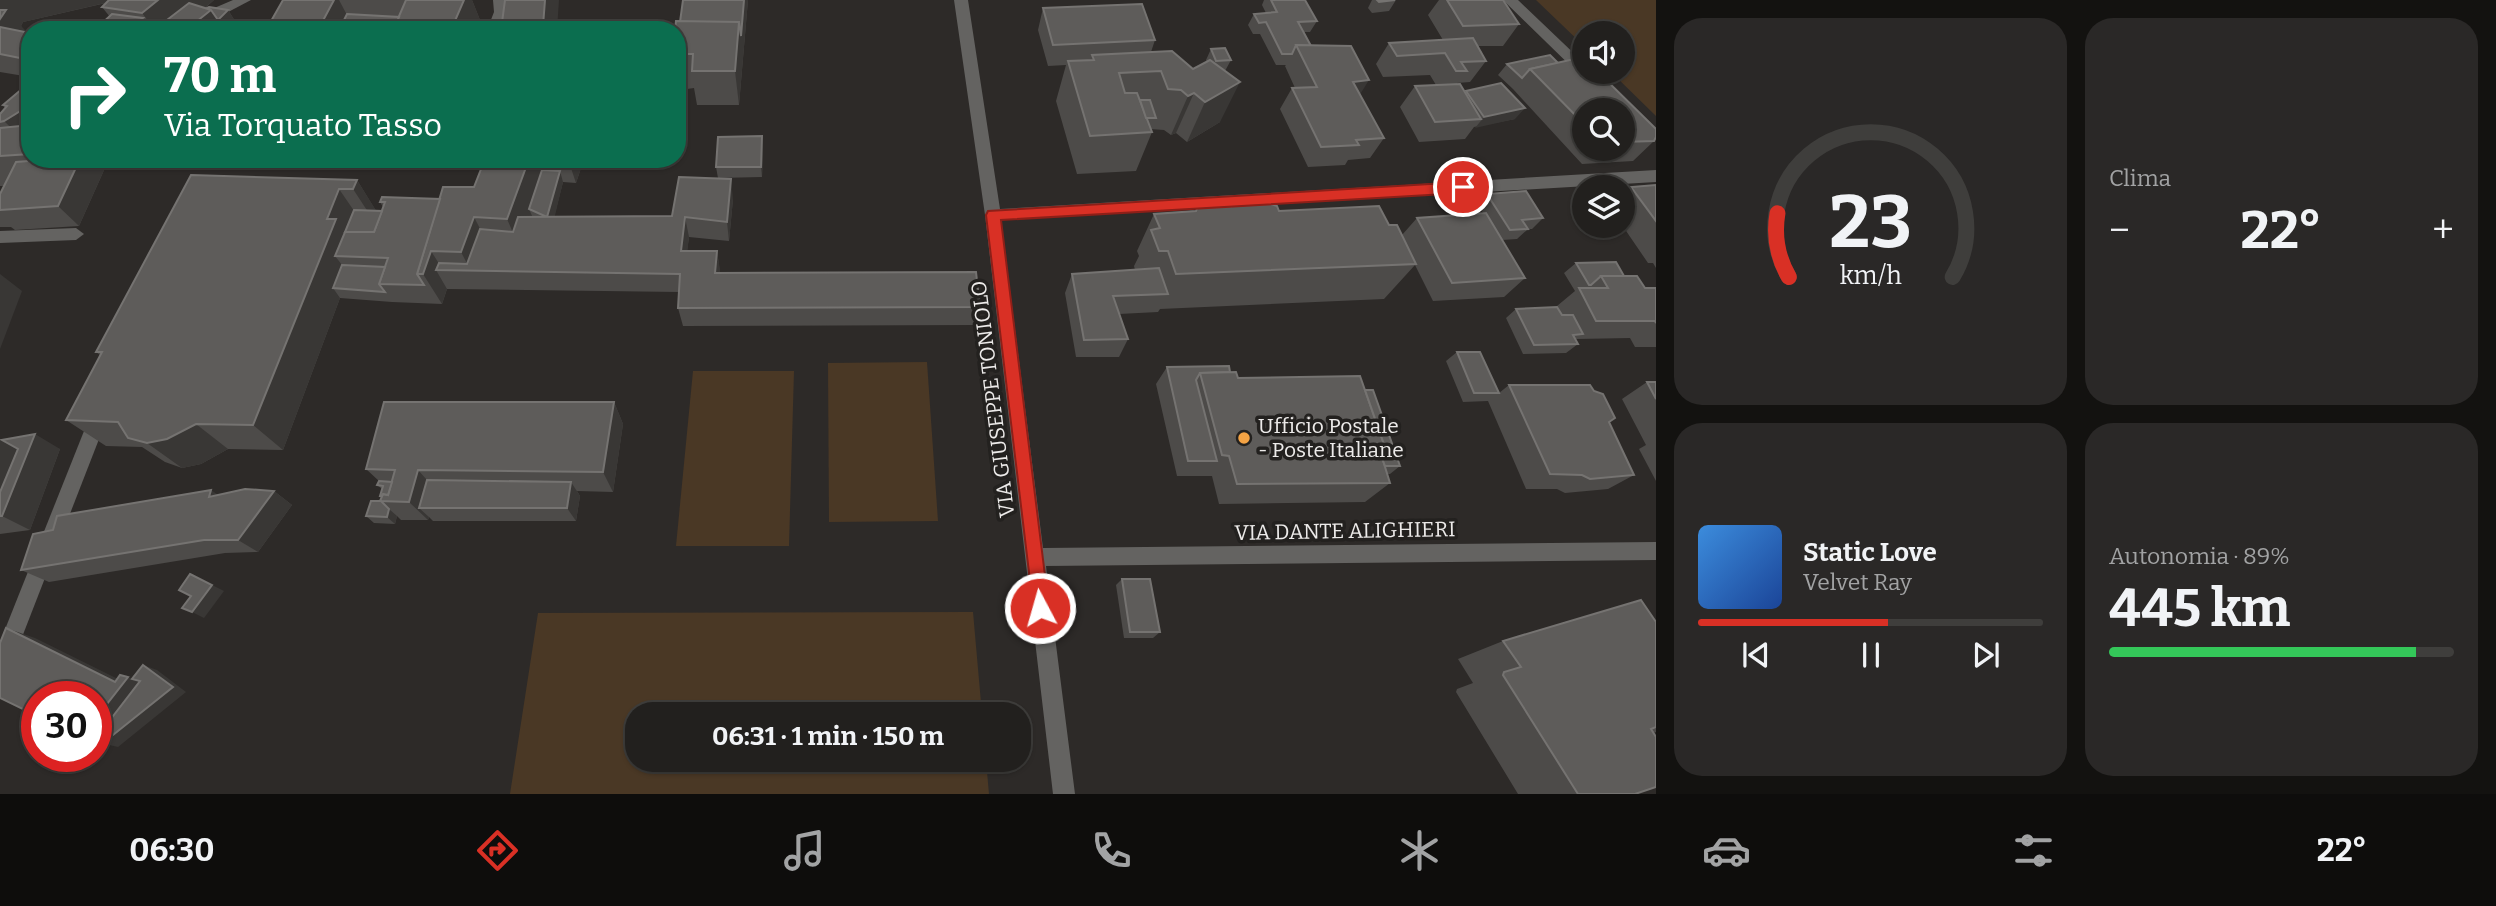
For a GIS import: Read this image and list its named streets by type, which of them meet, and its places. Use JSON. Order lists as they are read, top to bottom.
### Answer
{
  "streets": {
    "street": ["VIA GIUSEPPE TONIOLO", "VIA DANTE ALIGHIERI"]
  },
  "crossings": [
    ["VIA GIUSEPPE TONIOLO", "VIA DANTE ALIGHIERI"]
  ],
  "places": ["Ufficio Postale - Poste Italiane"],
  "page": {
    "tile": [
      "Clima",
      ["Autonomia · 89%", "445 km"]
    ],
    "turn": ["70 m", "Via Torquato Tasso"],
    "heat": ["−", "22°", "+"],
    "song": ["Static Love", "Velvet Ray"],
    "limit": "30",
    "trip": "06:31 · 1 min · 150 m",
    "tabs": ["06:30", "22°"],
    "gauge": ["23", "km/h"]
  }
}
